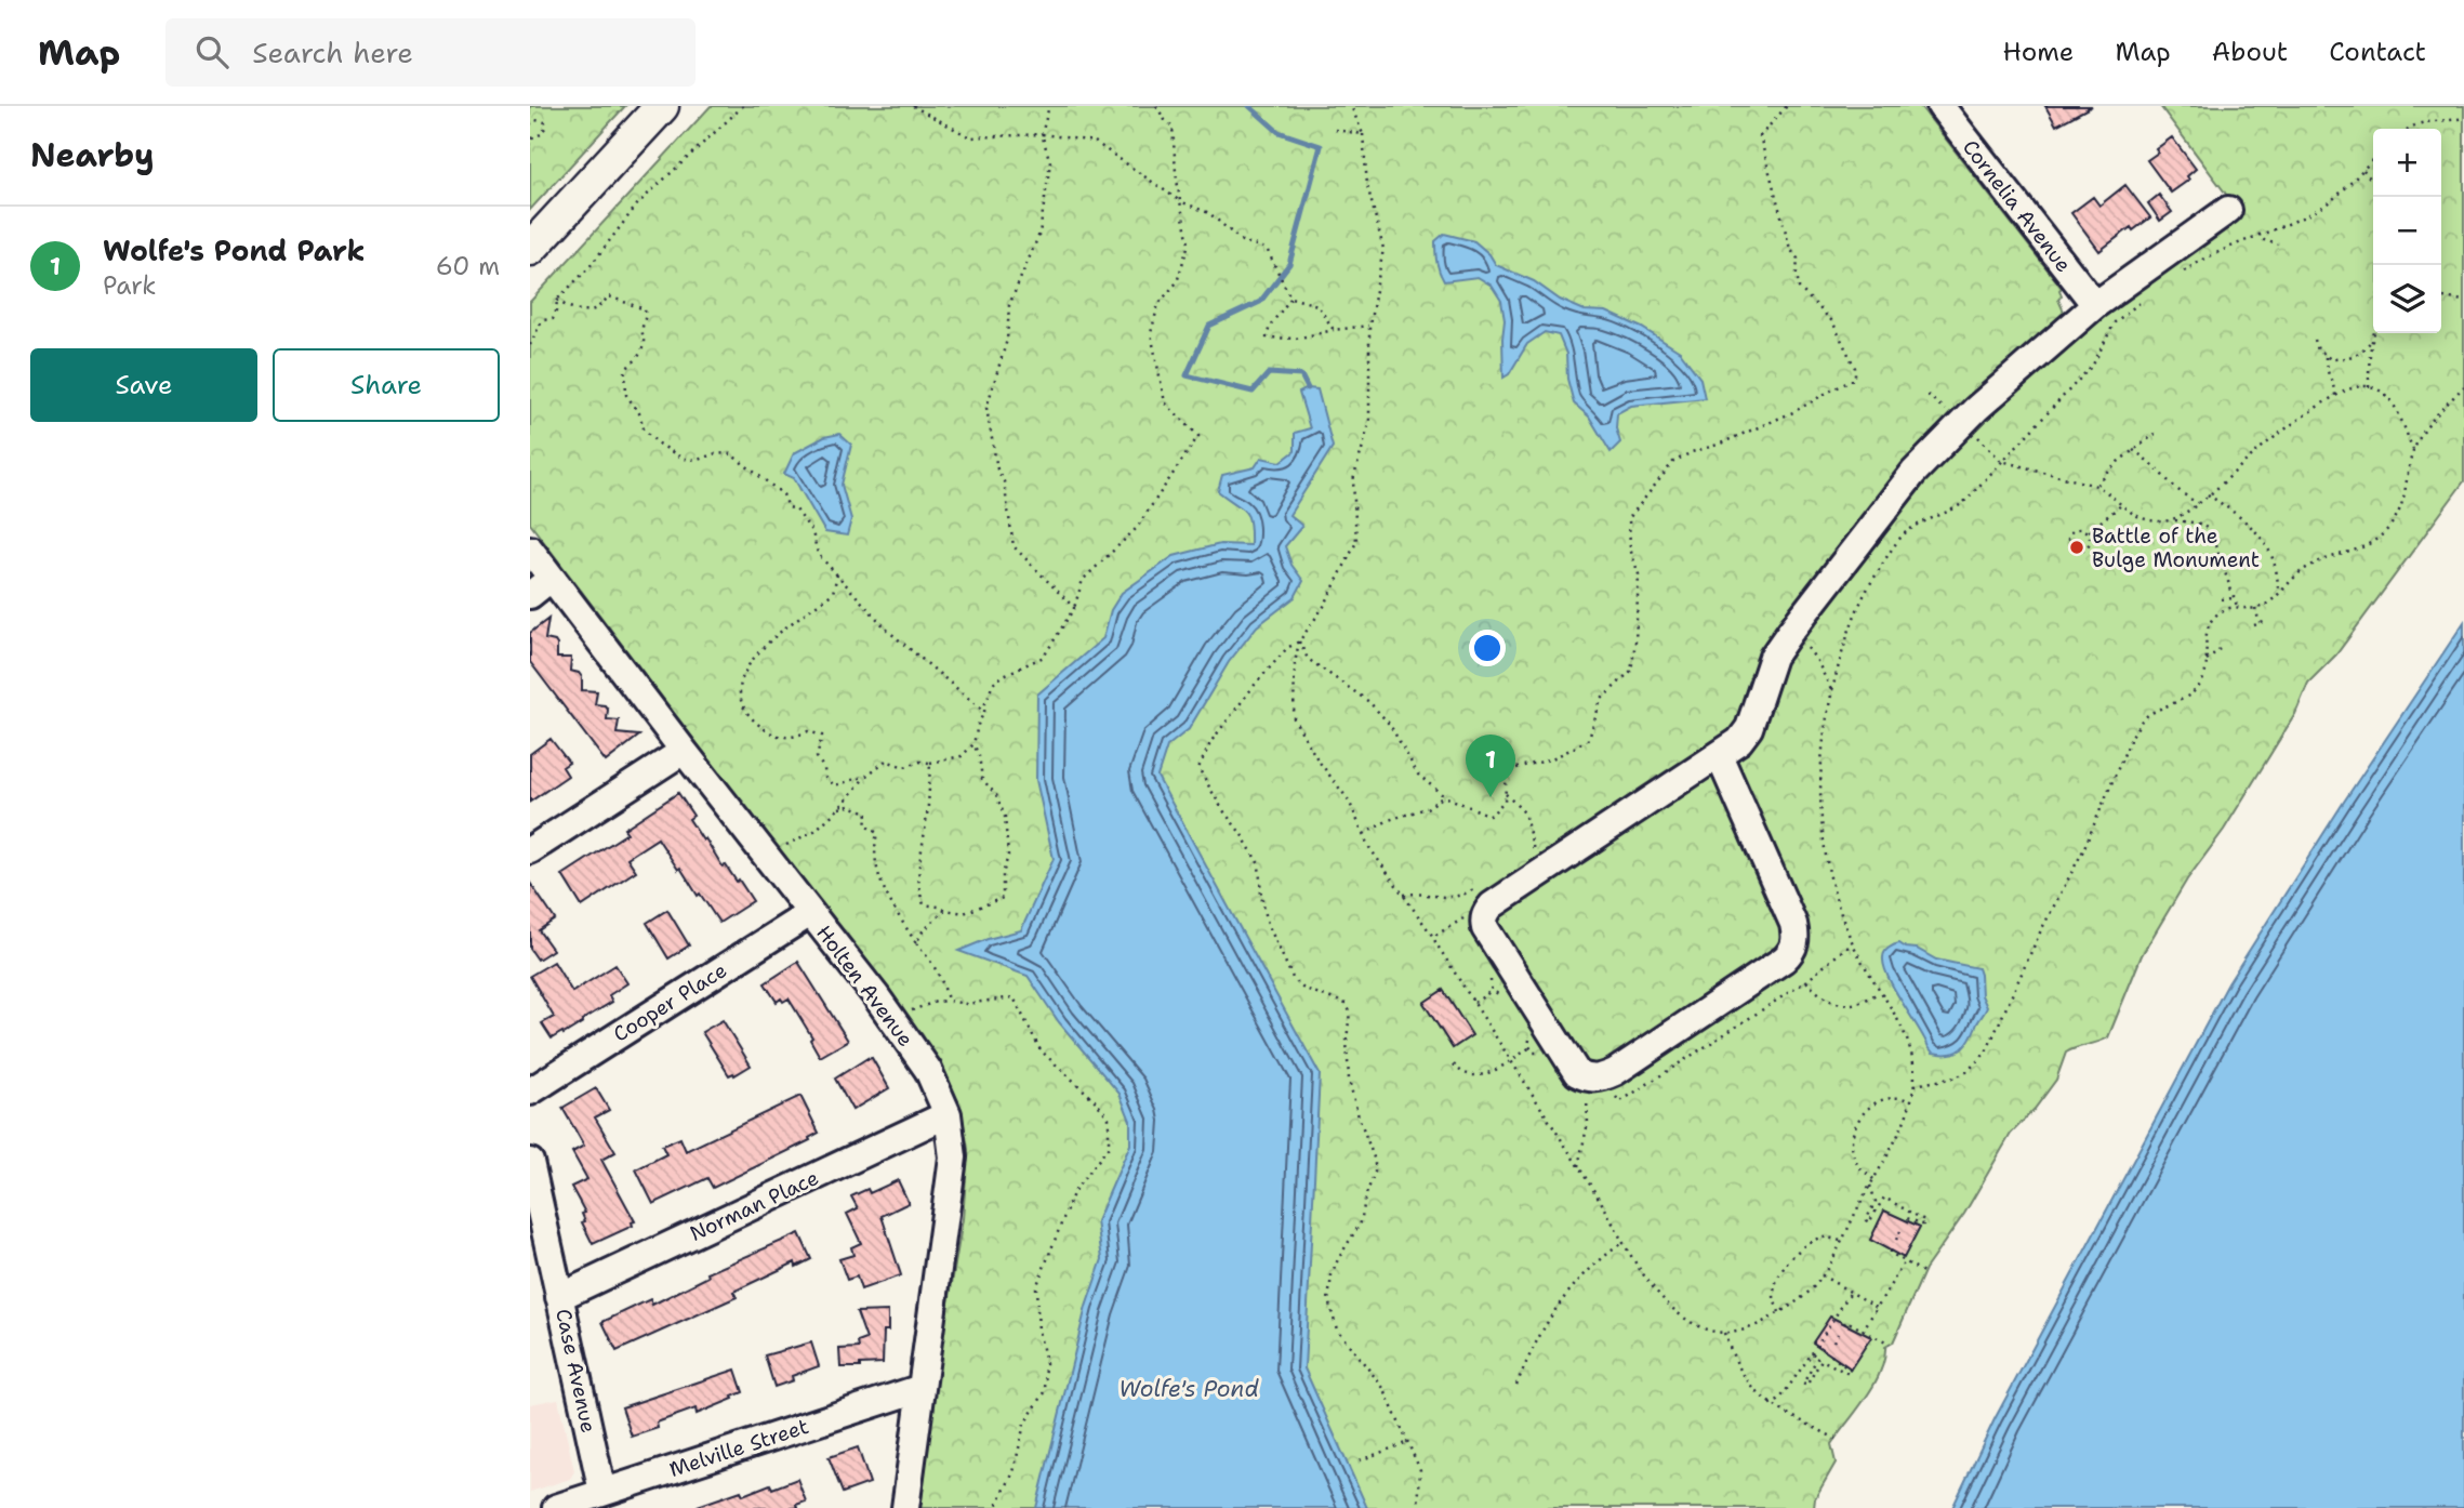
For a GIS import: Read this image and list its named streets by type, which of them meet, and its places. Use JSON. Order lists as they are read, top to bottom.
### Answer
{
  "streets": {
    "street": [
      "Cornelia Avenue",
      "Holten Avenue",
      "Cooper Place",
      "Norman Place",
      "Case Avenue",
      "Melville Street"
    ]
  },
  "crossings": [
    ["Holten Avenue", "Cooper Place"],
    ["Holten Avenue", "Norman Place"],
    ["Holten Avenue", "Melville Street"],
    ["Norman Place", "Case Avenue"],
    ["Case Avenue", "Melville Street"]
  ],
  "water": ["Wolfe's Pond"],
  "places": ["Battle of the Bulge Monument"],
  "page": {
    "header": "Map",
    "search": "Search here",
    "nav": [
      "Home",
      "Map",
      "About",
      "Contact"
    ],
    "heading": "Nearby",
    "map_buttons": ["+", "−"],
    "list": [
      {
        "mark": "1",
        "name": "Wolfe's Pond Park",
        "note": "Park",
        "value": "60 m"
      }
    ],
    "buttons": ["Save", "Share"],
    "pins": "1"
  }
}
